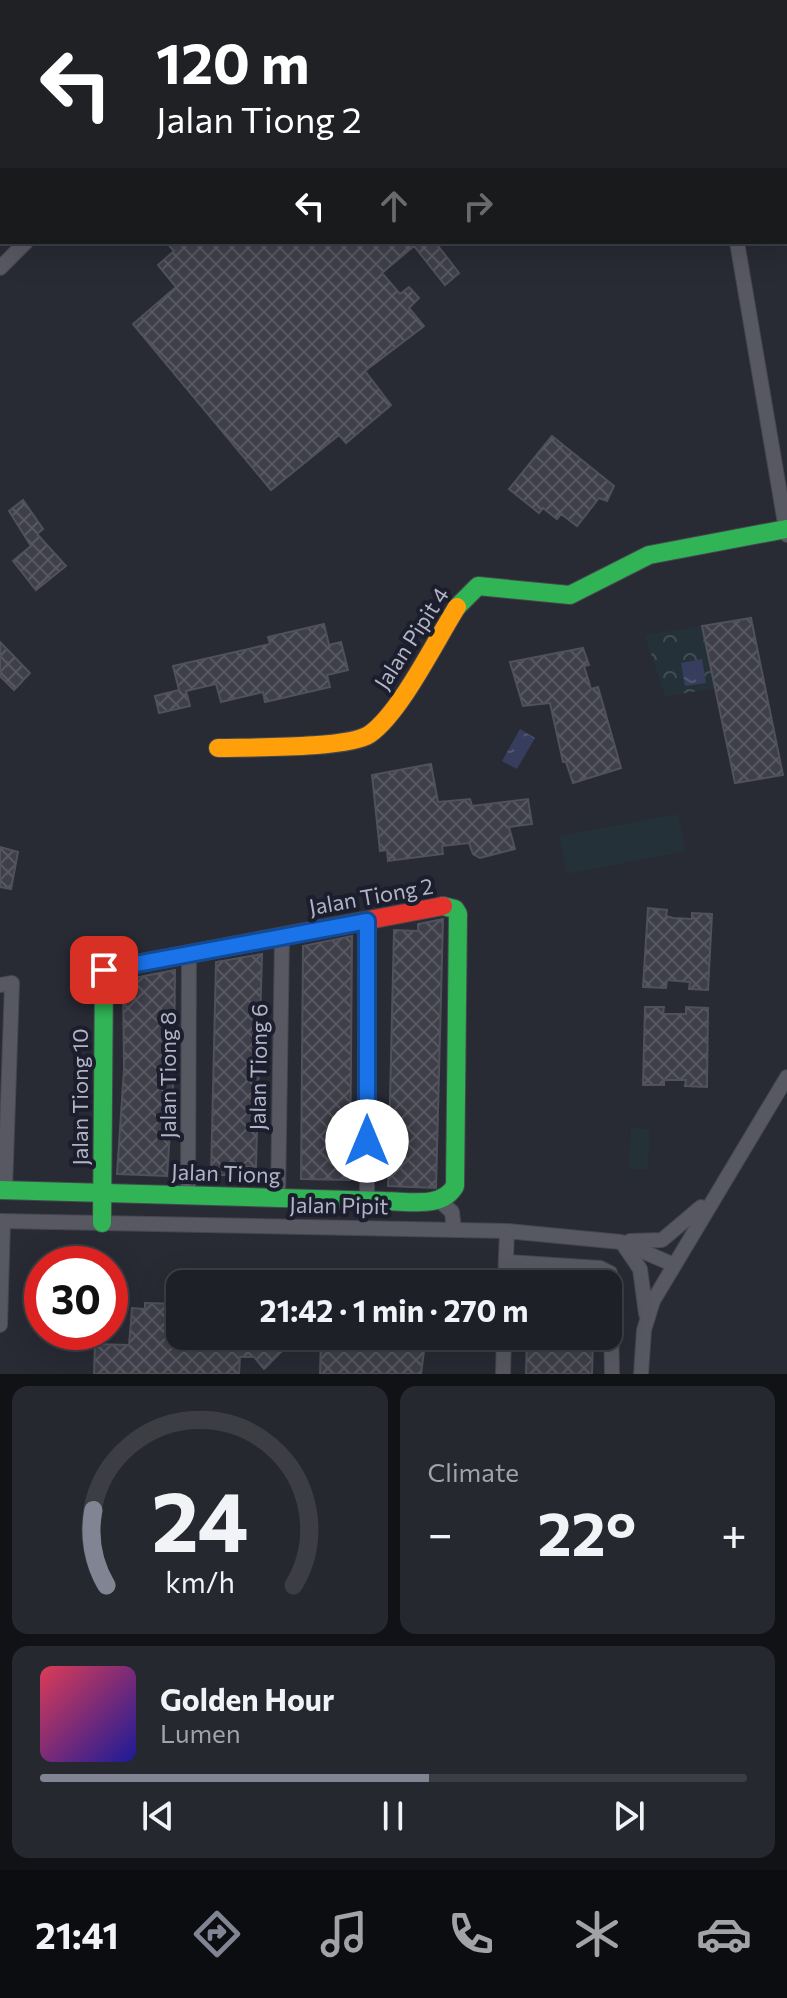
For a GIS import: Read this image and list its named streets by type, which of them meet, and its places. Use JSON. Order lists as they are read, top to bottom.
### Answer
{
  "streets": {
    "street": [
      "Jalan Pipit 4",
      "Jalan Tiong 2",
      "Jalan Tiong 6",
      "Jalan Tiong 8",
      "Jalan Tiong 10",
      "Jalan Tiong",
      "Jalan Pipit"
    ]
  },
  "crossings": [
    ["Jalan Tiong 2", "Jalan Tiong 6"],
    ["Jalan Tiong 2", "Jalan Tiong 8"],
    ["Jalan Tiong 2", "Jalan Tiong 10"],
    ["Jalan Tiong 2", "Jalan Tiong"],
    ["Jalan Tiong 6", "Jalan Tiong"],
    ["Jalan Tiong 8", "Jalan Tiong"],
    ["Jalan Tiong 10", "Jalan Tiong"],
    ["Jalan Tiong 10", "Jalan Pipit"]
  ],
  "page": {
    "turn": ["120 m", "Jalan Tiong 2"],
    "limit": "30",
    "trip": "21:42 · 1 min · 270 m",
    "tile": "Climate",
    "heat": ["−", "22°", "+"],
    "song": ["Golden Hour", "Lumen"],
    "tabs": "21:41",
    "gauge": ["24", "km/h"]
  }
}
